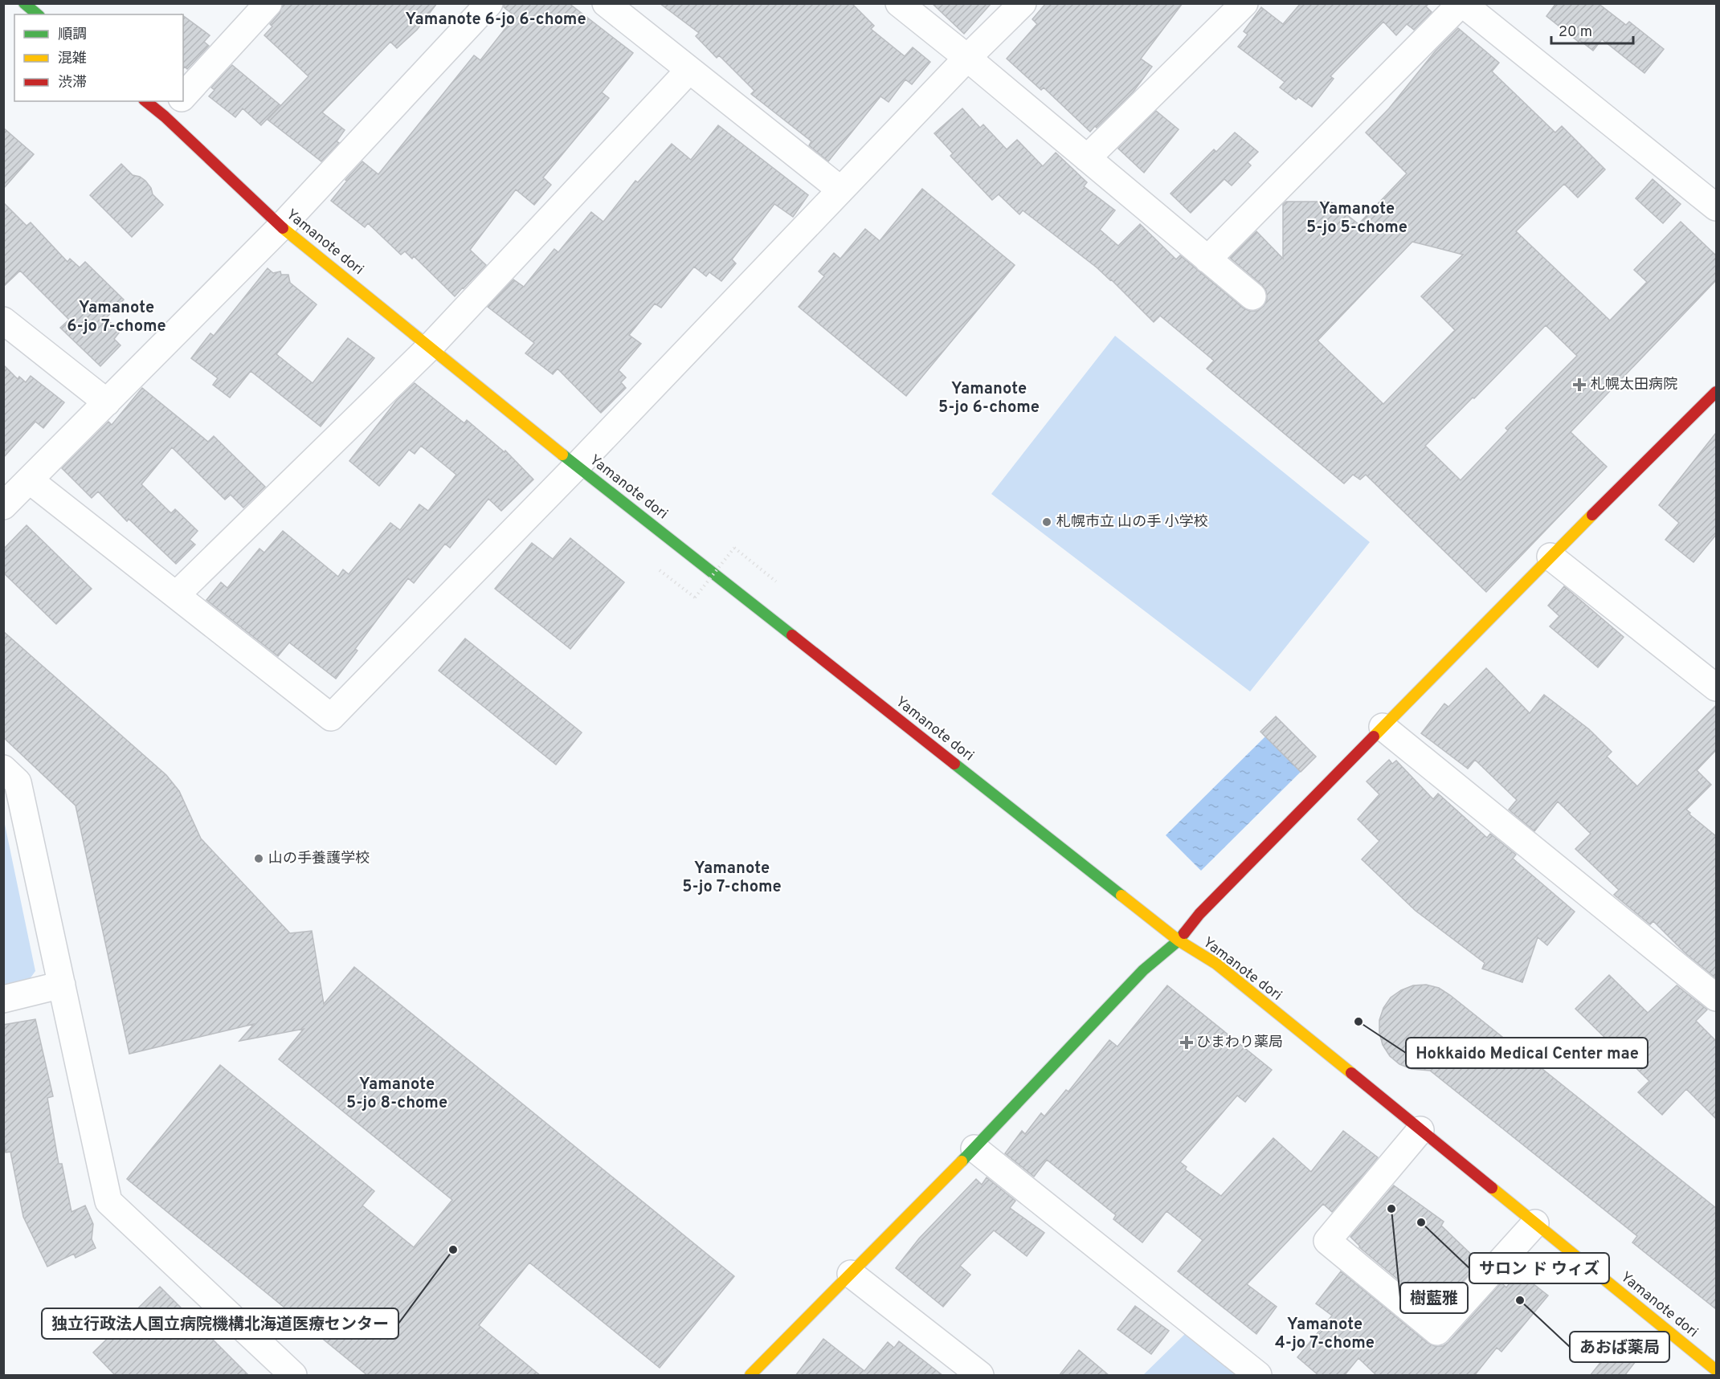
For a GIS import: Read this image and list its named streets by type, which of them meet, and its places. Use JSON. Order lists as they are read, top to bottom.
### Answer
{
  "streets": {
    "main road": ["Yamanote dori"]
  },
  "districts": [
    "Yamanote 6-jo 6-chome",
    "Yamanote 5-jo 5-chome",
    "Yamanote 6-jo 7-chome",
    "Yamanote 5-jo 6-chome",
    "Yamanote 5-jo 7-chome",
    "Yamanote 5-jo 8-chome",
    "Yamanote 4-jo 7-chome"
  ],
  "places": {
    "health": ["札幌太田病院", "ひまわり薬局"],
    "other": [
      "札幌市立 山の手 小学校",
      "山の手養護学校",
      "Hokkaido Medical Center mae",
      "樹藍雅",
      "サロン ド ウィズ",
      "独立行政法人国立病院機構北海道医療センター",
      "あおば薬局"
    ]
  },
  "legend": ["順調", "混雑", "渋滞"],
  "scale_bar": "20 m"
}
